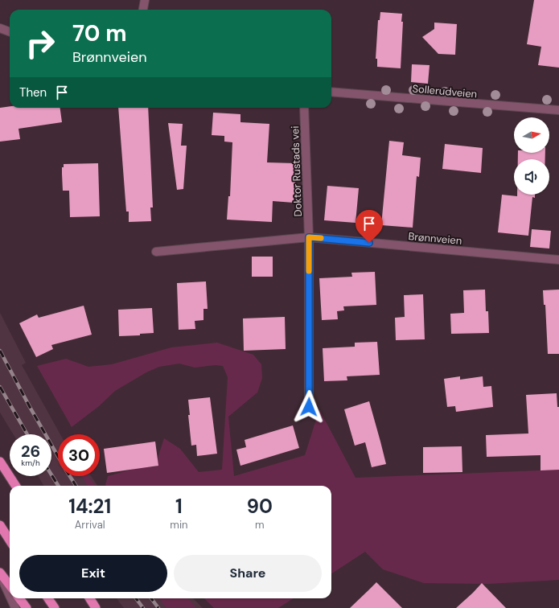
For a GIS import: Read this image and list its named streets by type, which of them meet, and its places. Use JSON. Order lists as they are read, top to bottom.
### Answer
{
  "streets": {
    "street": ["Sollerudveien", "Doktor Rustads vei", "Brønnveien"]
  },
  "crossings": [
    ["Doktor Rustads vei", "Brønnveien"]
  ],
  "north": "right",
  "page": {
    "turn": ["70 m", "Brønnveien"],
    "then": "Then",
    "speed": "26 km/h",
    "limit": "30",
    "eta": [
      "14:21",
      "Arrival",
      "1",
      "min",
      "90",
      "m"
    ],
    "buttons": ["Exit", "Share"]
  }
}
